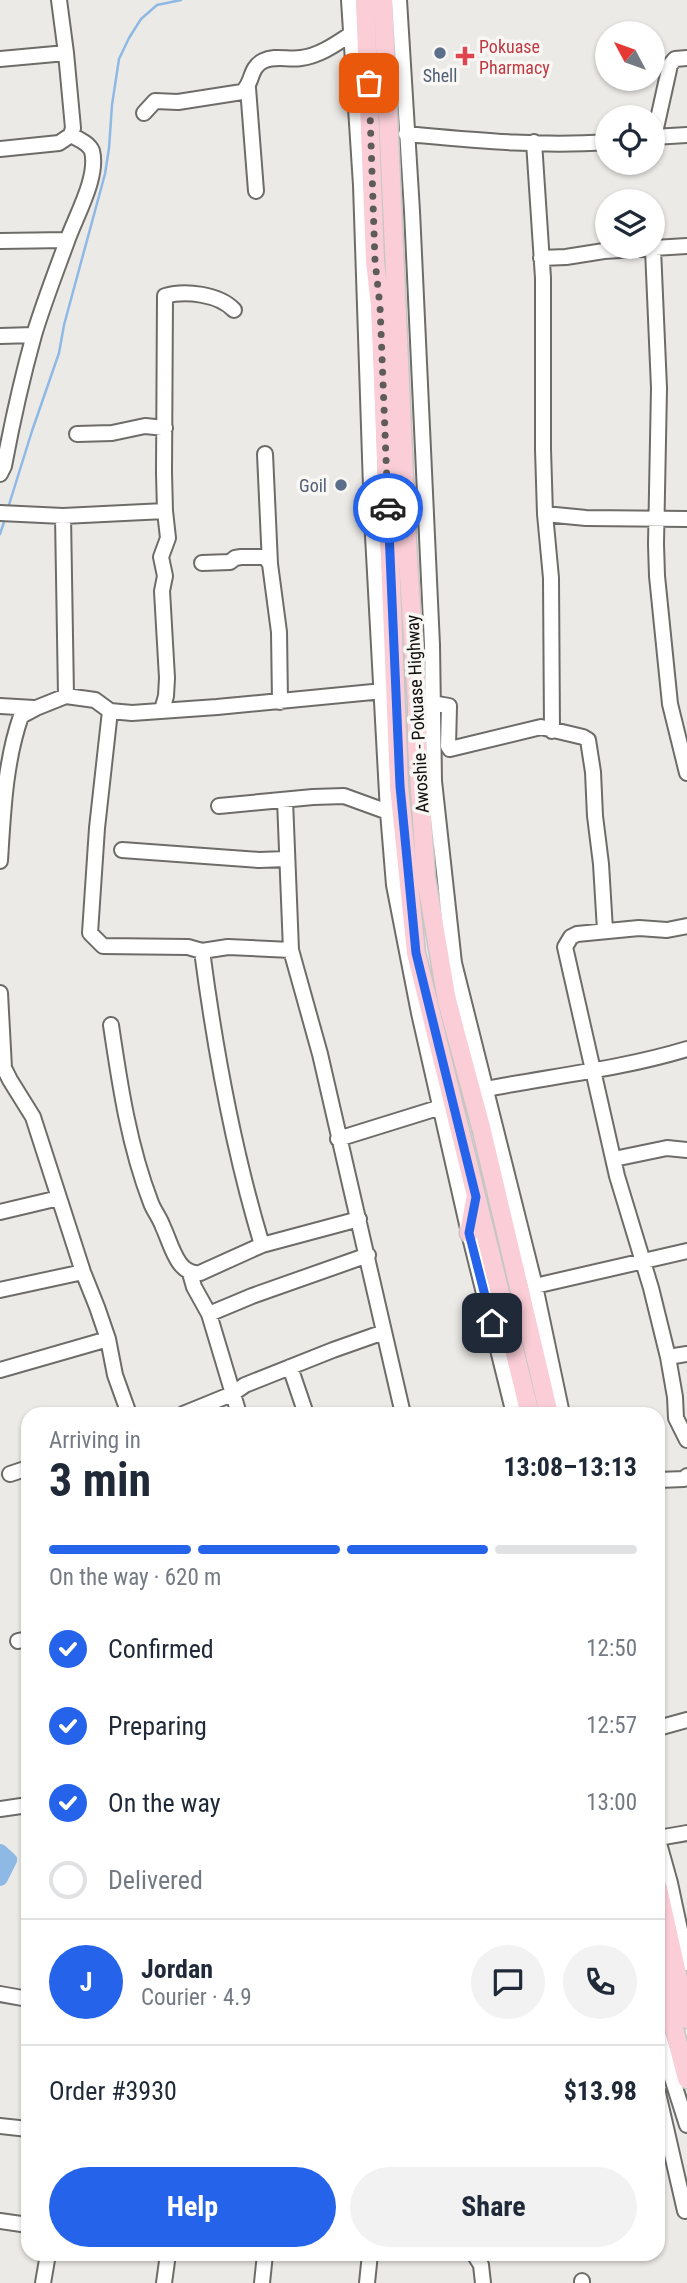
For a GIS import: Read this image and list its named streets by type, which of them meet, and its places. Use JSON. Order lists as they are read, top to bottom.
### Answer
{
  "streets": {
    "main road": ["Awoshie - Pokuase Highway"]
  },
  "places": {
    "other": ["Shell", "Goil"],
    "health": ["Pokuase Pharmacy"]
  },
  "north": "top left",
  "page": {
    "heading": ["3 min", "Arriving in", "13:08–13:13"],
    "panel": [
      "Jordan",
      "Courier · 4.9",
      "Order #3930",
      "$13.98"
    ],
    "bar": "On the way · 620 m",
    "list": [
      ["Confirmed", "12:50"],
      ["Preparing", "12:57"],
      ["On the way", "13:00"],
      "Delivered"
    ],
    "round": "J",
    "buttons": ["Help", "Share"]
  }
}
